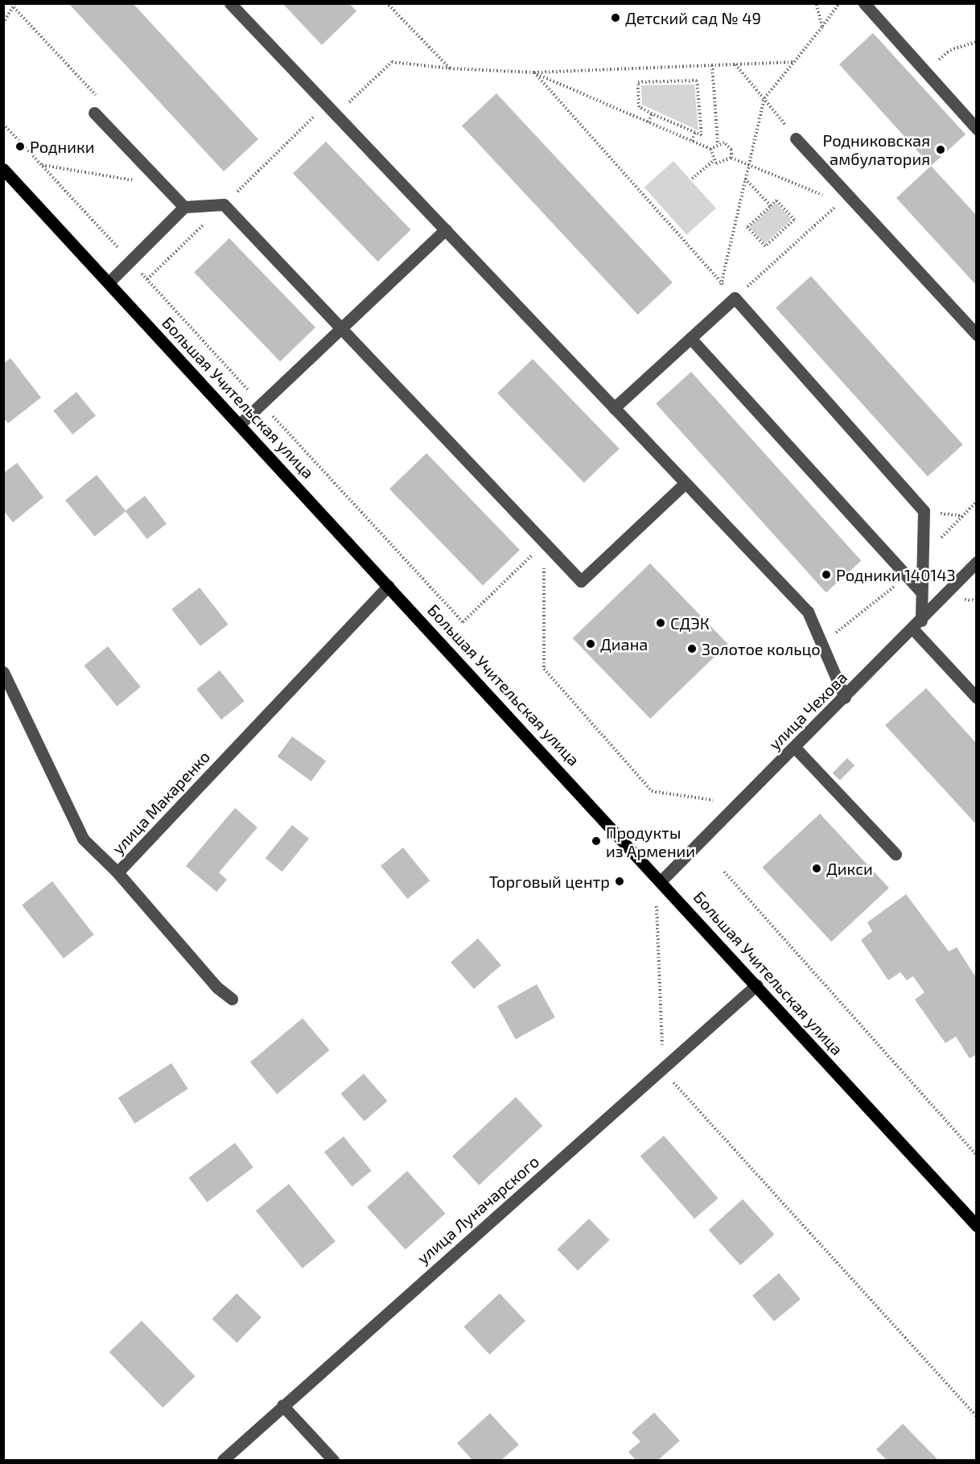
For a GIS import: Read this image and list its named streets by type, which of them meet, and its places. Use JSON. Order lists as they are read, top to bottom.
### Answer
{
  "streets": {
    "main road": ["Большая Учительская улица"],
    "street": ["улица Чехова", "улица Макаренко", "улица Луначарского"]
  },
  "crossings": [
    ["Большая Учительская улица", "улица Чехова"],
    ["Большая Учительская улица", "улица Макаренко"],
    ["Большая Учительская улица", "улица Луначарского"]
  ],
  "places": [
    "Детский сад № 49",
    "Родники",
    "Родниковская амбулатория",
    "Родники 140143",
    "СДЭК",
    "Диана",
    "Золотое кольцо",
    "Продукты из Армении",
    "Дикси",
    "Торговый центр"
  ]
}
